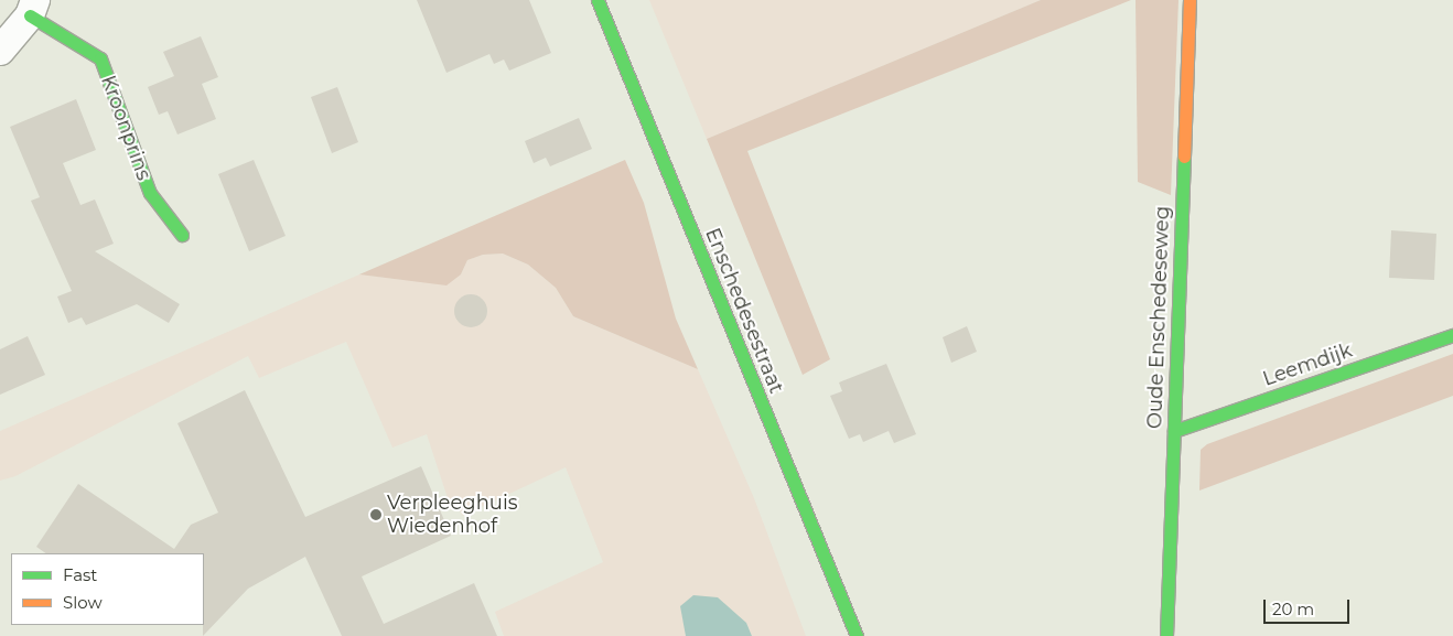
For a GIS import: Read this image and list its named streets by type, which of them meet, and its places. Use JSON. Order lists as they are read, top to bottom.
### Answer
{
  "streets": {
    "street": [
      "Kroonprins",
      "Enschedesestraat",
      "Oude Enschedeseweg",
      "Leemdijk"
    ]
  },
  "crossings": [
    ["Oude Enschedeseweg", "Leemdijk"]
  ],
  "places": ["Verpleeghuis Wiedenhof"],
  "legend": ["Fast", "Slow"],
  "scale_bar": "20 m"
}
